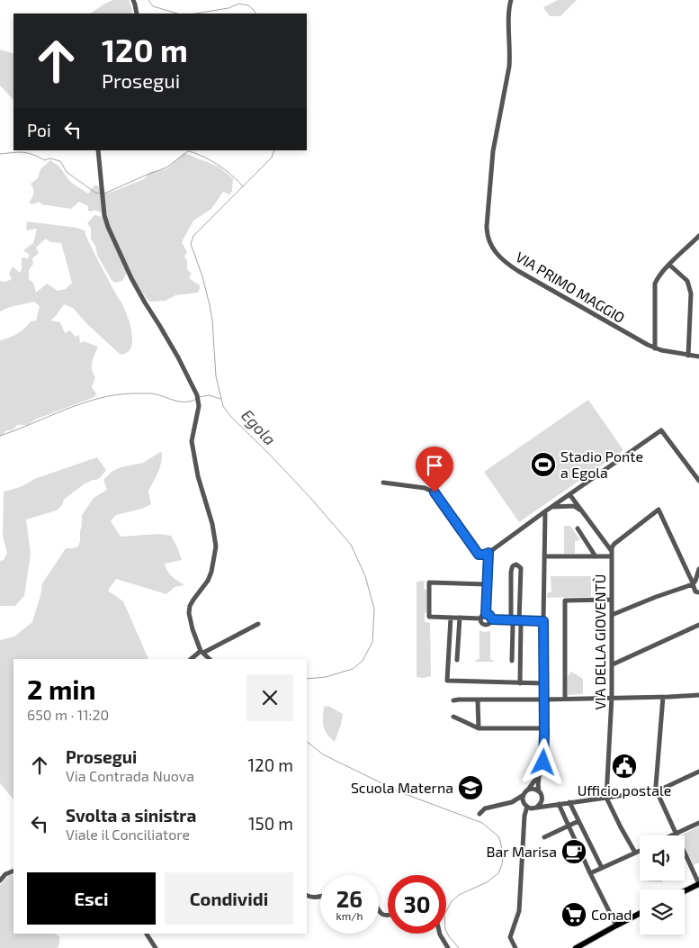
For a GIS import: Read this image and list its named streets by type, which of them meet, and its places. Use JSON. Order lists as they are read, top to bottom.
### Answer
{
  "streets": {
    "street": ["VIA PRIMO MAGGIO", "VIA DELLA GIOVENTÙ"]
  },
  "water": ["Egola"],
  "places": {
    "sports": ["Stadio Ponte a Egola"],
    "public building": ["Ufficio postale"],
    "school or university": ["Scuola Materna"],
    "cafe": ["Bar Marisa"],
    "supermarket": ["Conad"]
  },
  "page": {
    "turn": ["120 m", "Prosegui"],
    "then": "Poi",
    "heading": ["2 min", "650 m · 11:20"],
    "list": [
      {
        "name": "Prosegui",
        "note": "Via Contrada Nuova",
        "value": "120 m"
      },
      {
        "name": "Svolta a sinistra",
        "note": "Viale il Conciliatore",
        "value": "150 m"
      }
    ],
    "buttons": ["Esci", "Condividi"],
    "speed": "26 km/h",
    "limit": "30"
  }
}
